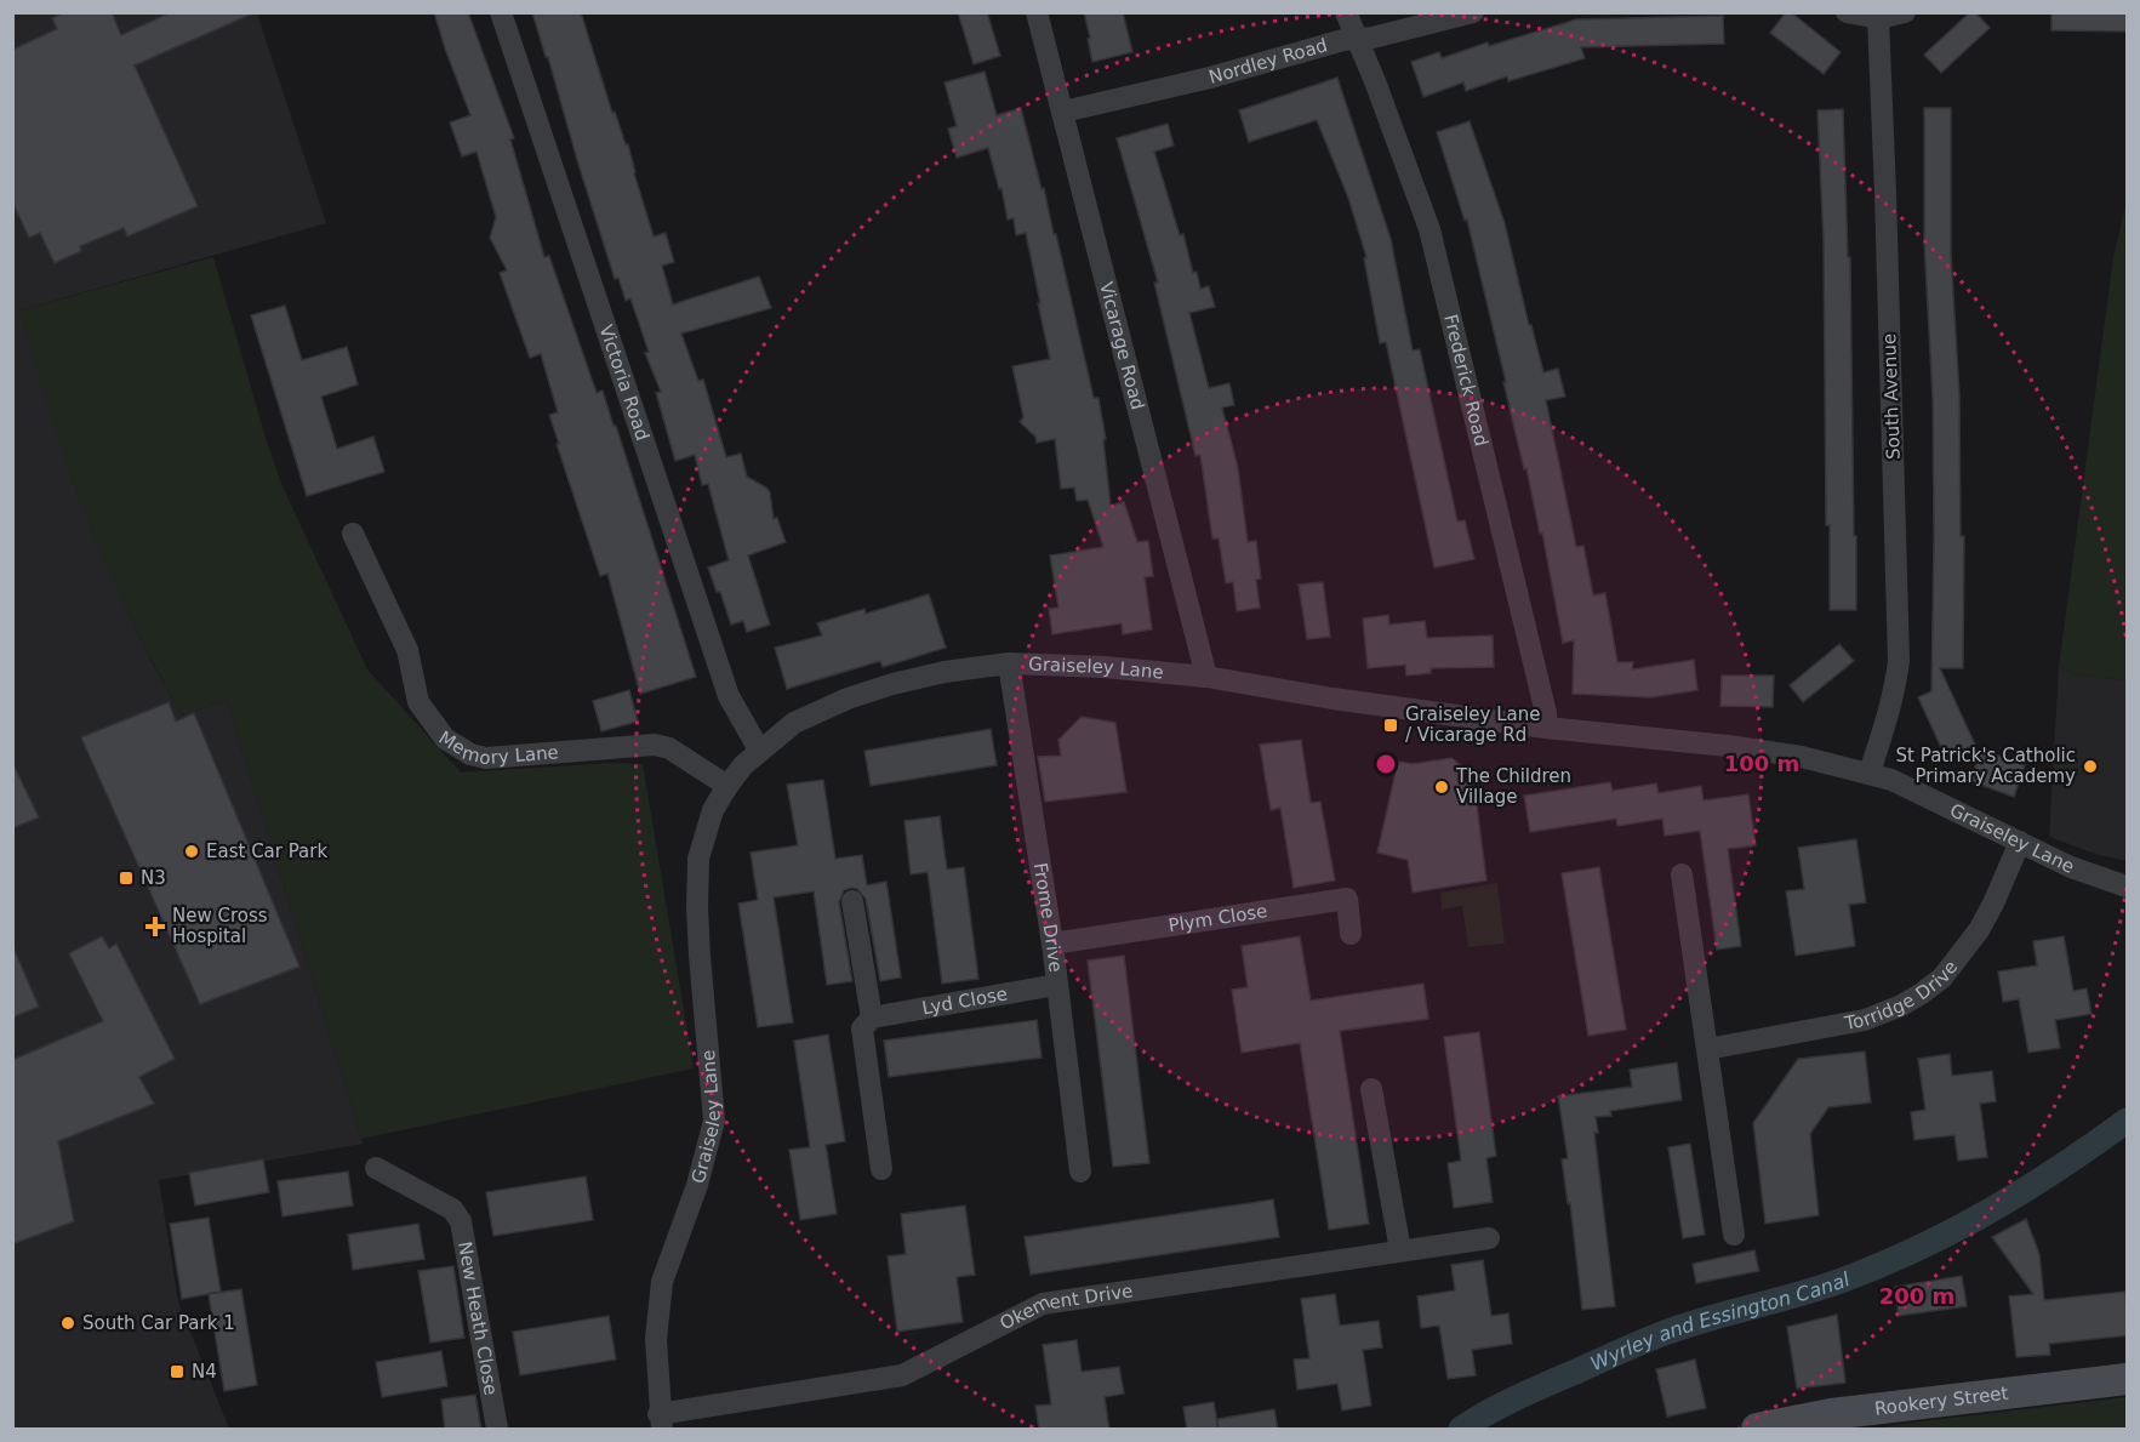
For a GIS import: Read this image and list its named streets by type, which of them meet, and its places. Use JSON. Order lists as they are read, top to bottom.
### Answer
{
  "streets": {
    "street": [
      "Nordley Road",
      "Vicarage Road",
      "Frederick Road",
      "Victoria Road",
      "South Avenue",
      "Graiseley Lane",
      "Memory Lane",
      "Frome Drive",
      "Plym Close",
      "Torridge Drive",
      "Lyd Close",
      "Okement Drive",
      "New Heath Close",
      "Rookery Street"
    ]
  },
  "crossings": [
    ["Nordley Road", "Vicarage Road"],
    ["Nordley Road", "Frederick Road"],
    ["Vicarage Road", "Graiseley Lane"],
    ["Frederick Road", "Graiseley Lane"],
    ["Victoria Road", "Graiseley Lane"],
    ["South Avenue", "Graiseley Lane"],
    ["Graiseley Lane", "Memory Lane"],
    ["Graiseley Lane", "Frome Drive"],
    ["Graiseley Lane", "Torridge Drive"],
    ["Graiseley Lane", "Okement Drive"],
    ["Frome Drive", "Plym Close"],
    ["Frome Drive", "Lyd Close"]
  ],
  "water": ["Wyrley and Essington Canal"],
  "places": {
    "transit": ["Graiseley Lane / Vicarage Rd", "N3", "N4"],
    "other": [
      "St Patrick's Catholic Primary Academy",
      "The Children Village",
      "East Car Park",
      "South Car Park 1"
    ],
    "health": ["New Cross Hospital"]
  },
  "rings": ["100 m", "200 m"]
}
